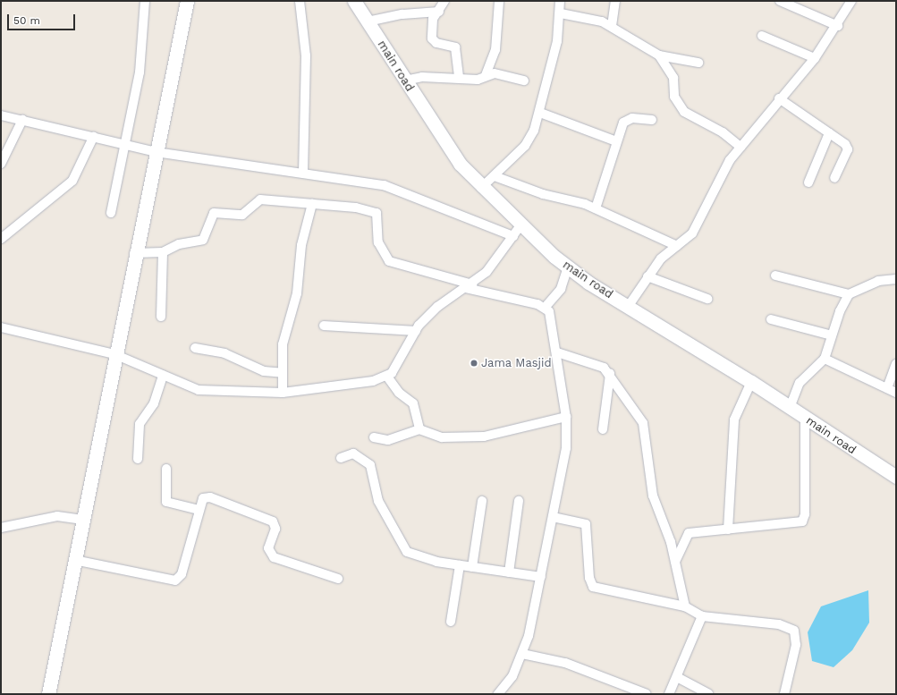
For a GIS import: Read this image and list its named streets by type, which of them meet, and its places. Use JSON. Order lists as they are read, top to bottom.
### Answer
{
  "streets": {
    "main road": ["main road"]
  },
  "places": ["Jama Masjid"],
  "scale_bar": "50 m"
}
